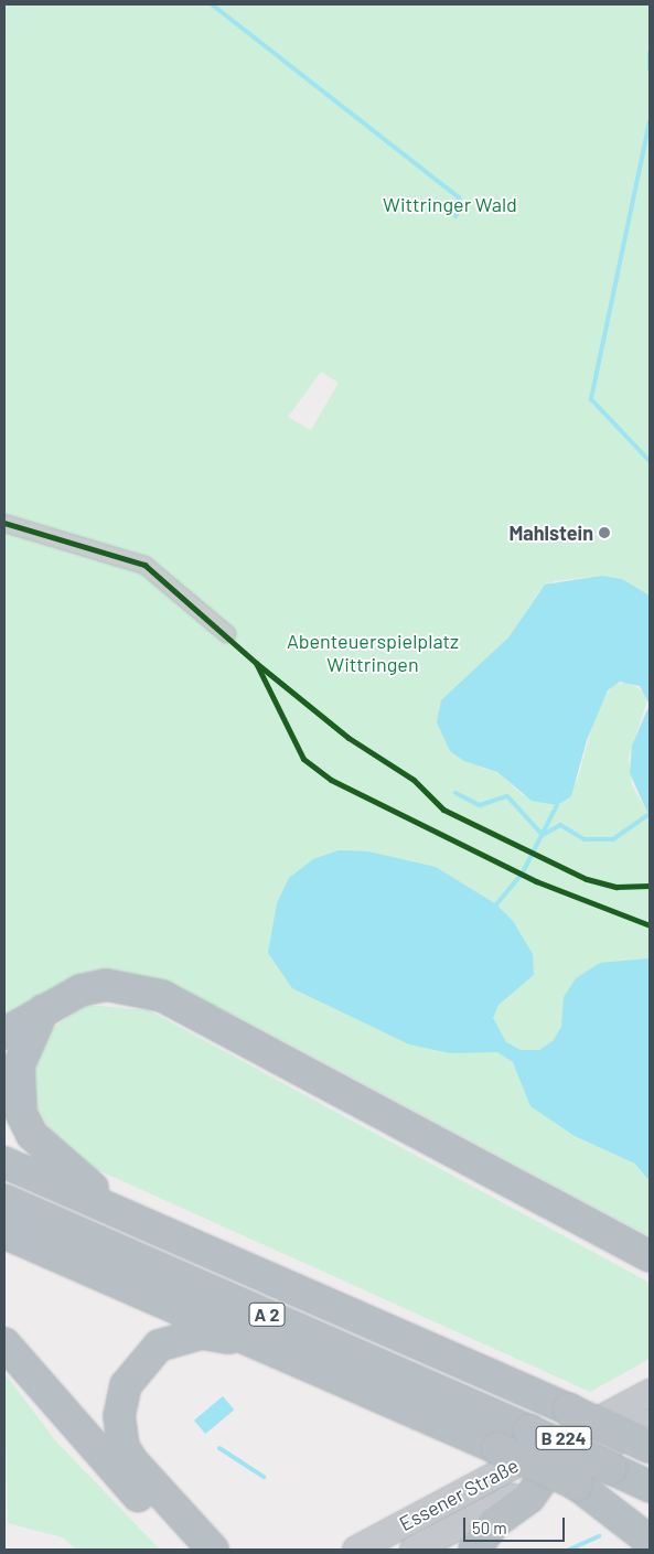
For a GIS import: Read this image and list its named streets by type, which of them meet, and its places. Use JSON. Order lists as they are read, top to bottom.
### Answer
{
  "streets": {
    "highway": ["A 2"],
    "main road": ["B 224", "Essener Straße"]
  },
  "crossings": [
    ["A 2", "Essener Straße"]
  ],
  "parks": ["Wittringer Wald", "Abenteuerspielplatz Wittringen"],
  "places": ["Mahlstein"],
  "scale_bar": "50 m"
}
